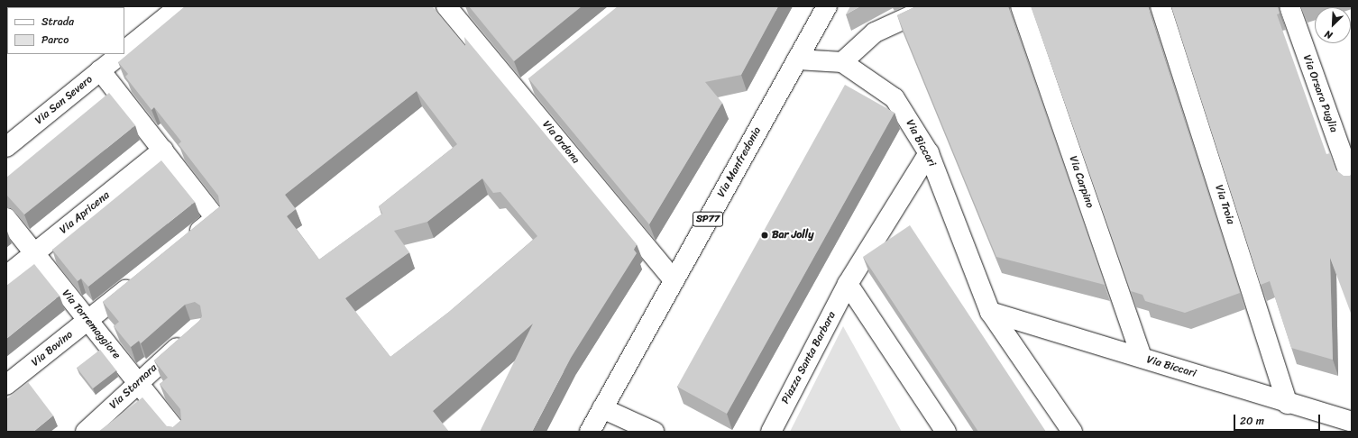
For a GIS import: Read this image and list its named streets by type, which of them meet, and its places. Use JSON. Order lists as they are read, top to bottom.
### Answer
{
  "streets": {
    "street": [
      "Via Orsara Puglia",
      "Via San Severo",
      "Via Ordona",
      "Via Biccari",
      "Via Manfredonia",
      "Via Carpino",
      "Via Troia",
      "Via Apricena",
      "SP77",
      "Via Torremaggiore",
      "Via Bovino",
      "Piazza Santa Barbara",
      "Via Stornara"
    ]
  },
  "crossings": [
    ["Via Ordona", "Via Manfredonia"],
    ["Via Biccari", "Via Carpino"],
    ["Via Biccari", "Via Troia"],
    ["Via Biccari", "Piazza Santa Barbara"],
    ["Via Apricena", "Via Torremaggiore"],
    ["Via Torremaggiore", "Via Bovino"],
    ["Via Torremaggiore", "Via Stornara"]
  ],
  "places": ["Bar Jolly"],
  "legend": ["Strada", "Parco"],
  "scale_bar": "20 m",
  "north": "bottom left"
}
